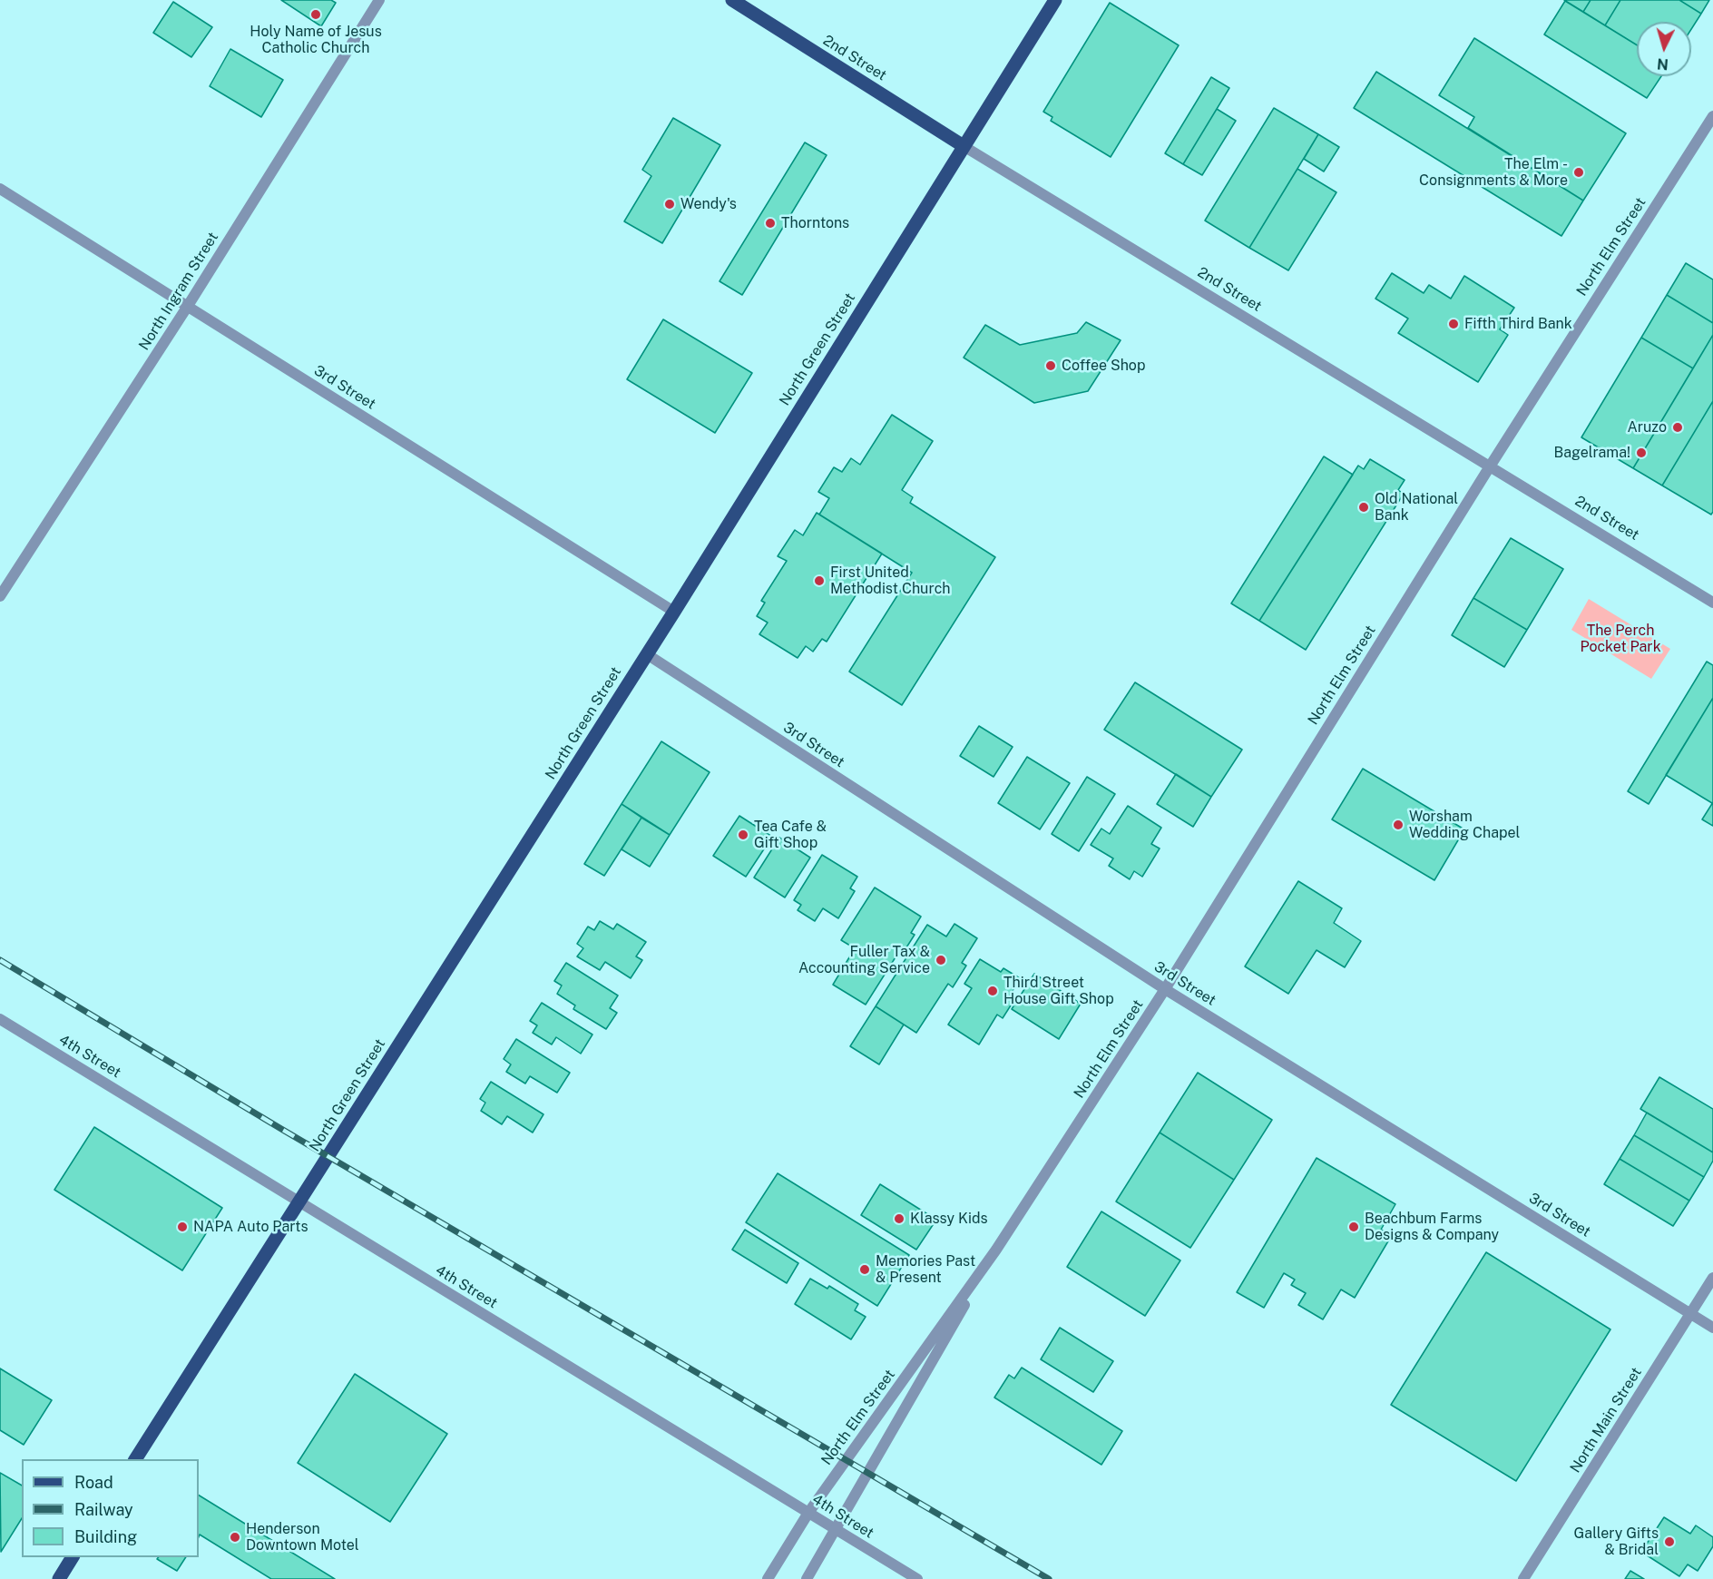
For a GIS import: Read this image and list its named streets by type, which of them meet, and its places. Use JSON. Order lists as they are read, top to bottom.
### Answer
{
  "streets": {
    "main road": ["2nd Street", "North Green Street"],
    "street": [
      "North Elm Street",
      "North Ingram Street",
      "3rd Street",
      "4th Street",
      "North Main Street"
    ]
  },
  "crossings": [
    ["2nd Street", "North Elm Street"],
    ["2nd Street", "North Green Street"],
    ["North Elm Street", "3rd Street"],
    ["North Elm Street", "4th Street"],
    ["North Ingram Street", "3rd Street"],
    ["North Green Street", "3rd Street"],
    ["North Green Street", "4th Street"],
    ["3rd Street", "North Main Street"]
  ],
  "parks": ["The Perch Pocket Park"],
  "places": [
    "Holy Name of Jesus Catholic Church",
    "The Elm - Consignments & More",
    "Wendy's",
    "Thorntons",
    "Fifth Third Bank",
    "Coffee Shop",
    "Aruzo",
    "Bagelrama!",
    "Old National Bank",
    "First United Methodist Church",
    "Worsham Wedding Chapel",
    "Tea Cafe & Gift Shop",
    "Fuller Tax & Accounting Service",
    "Third Street House Gift Shop",
    "Klassy Kids",
    "NAPA Auto Parts",
    "Beachbum Farms Designs & Company",
    "Memories Past & Present",
    "Henderson Downtown Motel",
    "Gallery Gifts & Bridal"
  ],
  "legend": ["Road", "Railway", "Building"],
  "north": "bottom"
}
